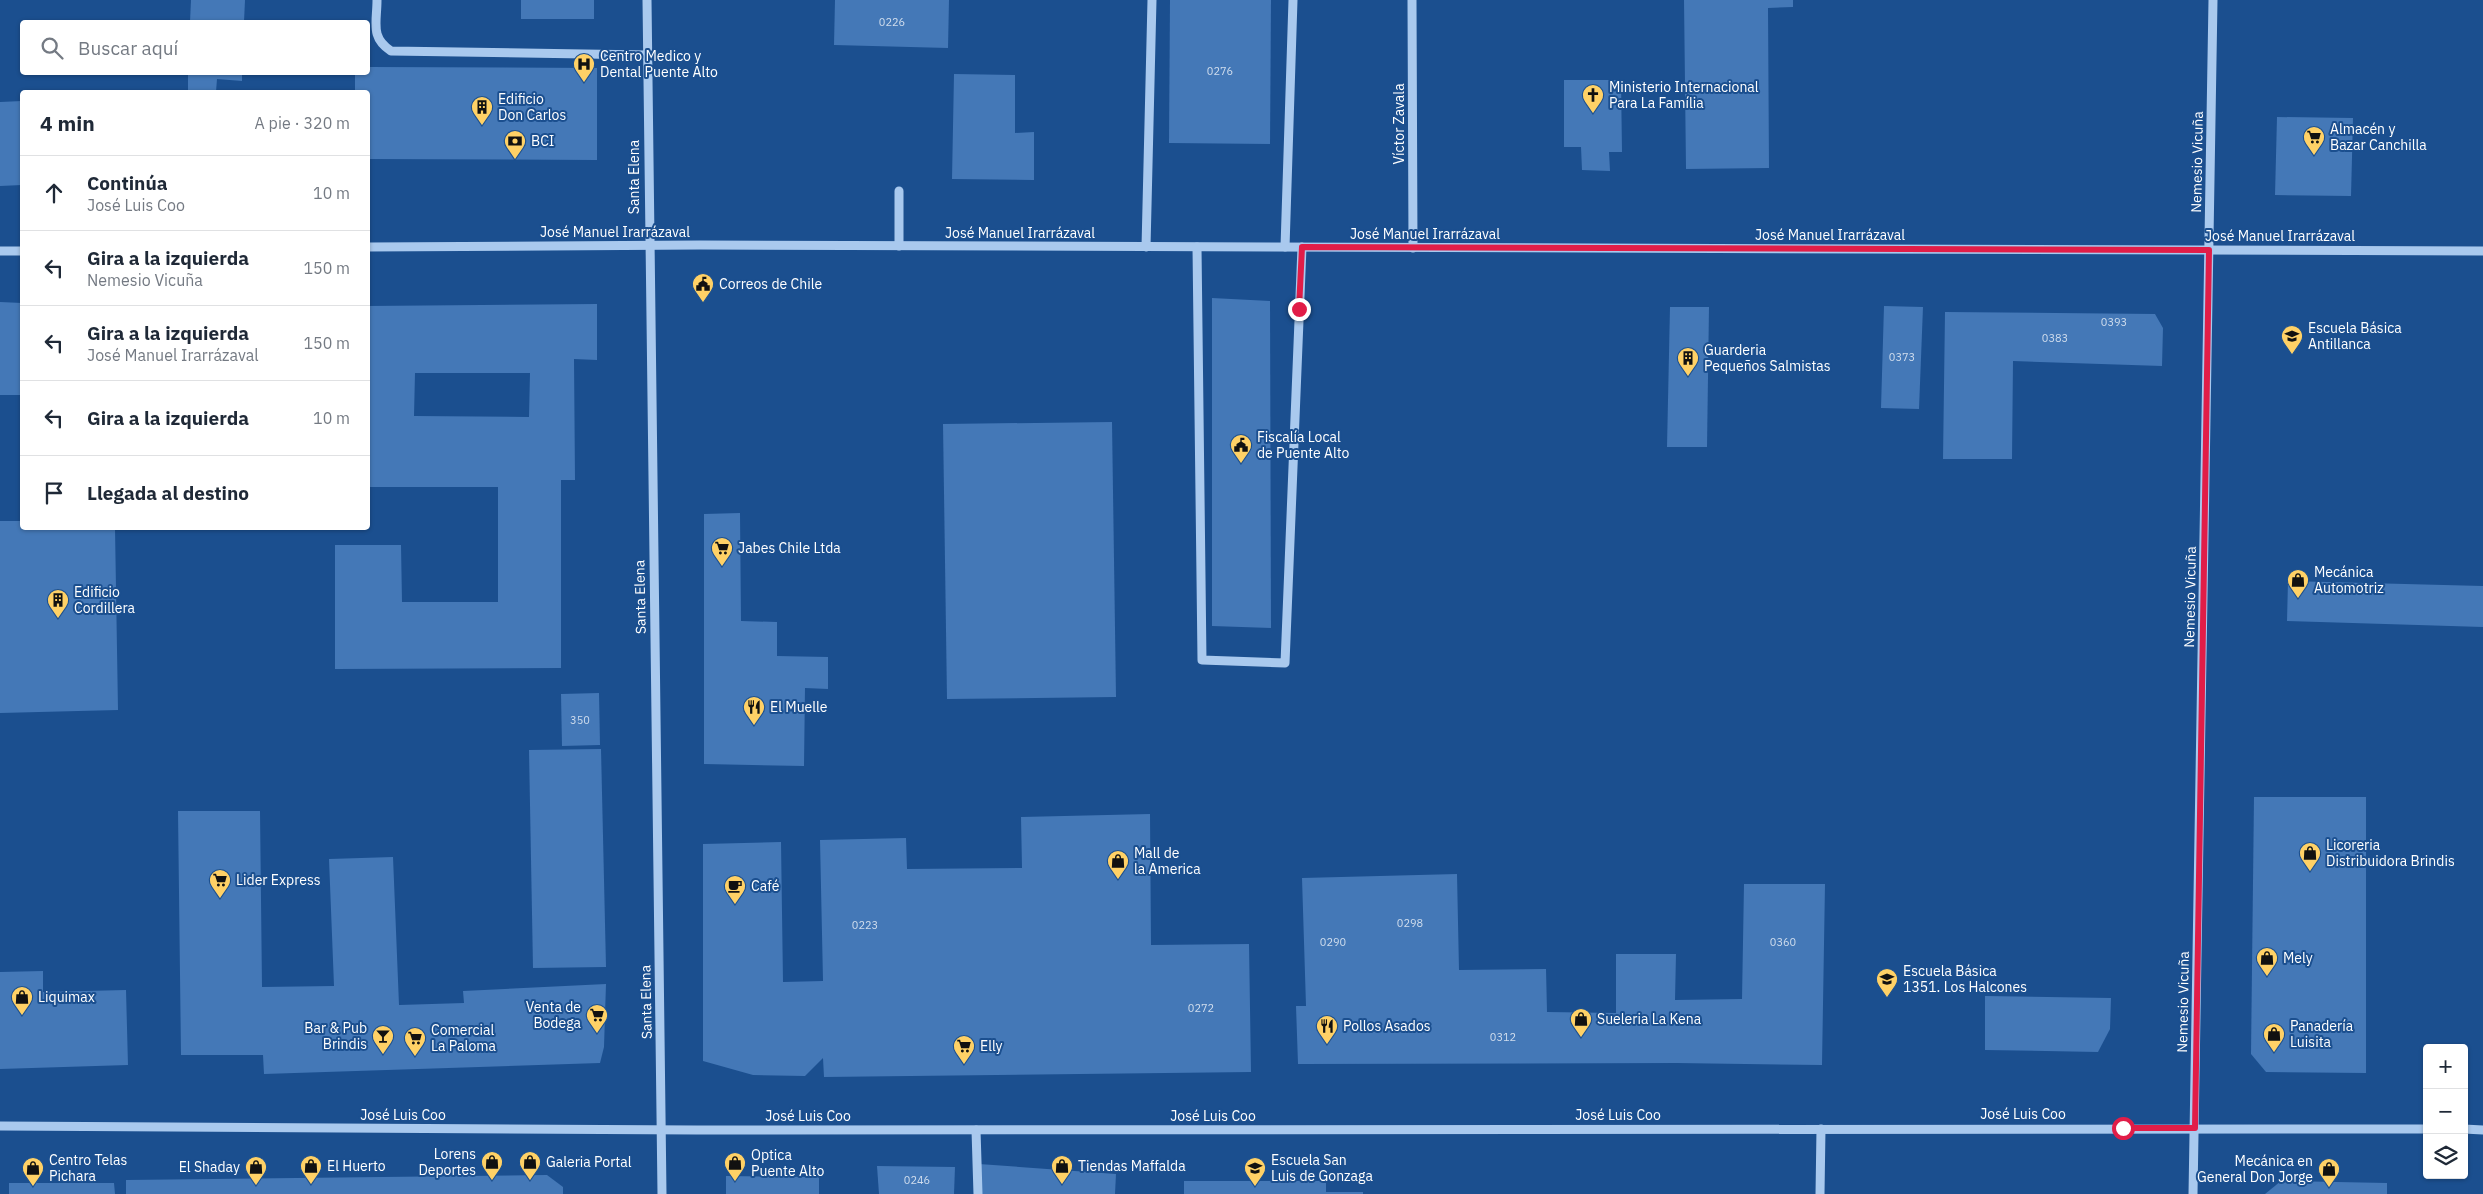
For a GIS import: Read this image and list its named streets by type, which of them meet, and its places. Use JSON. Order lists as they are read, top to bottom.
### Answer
{
  "streets": {
    "street": [
      "Víctor Zavala",
      "Nemesio Vicuña",
      "Santa Elena",
      "José Manuel Irarrázaval",
      "José Luis Coo"
    ]
  },
  "crossings": [
    ["Víctor Zavala", "José Manuel Irarrázaval"],
    ["Nemesio Vicuña", "José Manuel Irarrázaval"],
    ["Nemesio Vicuña", "José Luis Coo"],
    ["Santa Elena", "José Manuel Irarrázaval"],
    ["Santa Elena", "José Luis Coo"]
  ],
  "places": {
    "hospital": ["Centro Medico y Dental Puente Alto"],
    "church": ["Ministerio Internacional Para La Família"],
    "building": ["Edificio Don Carlos", "Guarderia Pequeños Salmistas", "Edificio Cordillera"],
    "supermarket": [
      "Almacén y Bazar Canchilla",
      "Jabes Chile Ltda",
      "Lider Express",
      "Venta de Bodega",
      "Comercial La Paloma",
      "Elly"
    ],
    "bank": ["BCI"],
    "public building": ["Correos de Chile", "Fiscalía Local de Puente Alto"],
    "school or university": ["Escuela Básica Antillanca", "Escuela Básica 1351. Los Halcones", "Escuela San Luis de Gonzaga"],
    "shop": [
      "Mecánica Automotriz",
      "Licoreria Distribuidora Brindis",
      "Mall de la America",
      "Mely",
      "Liquimax",
      "Sueleria La Kena",
      "Panadería Luisita",
      "Lorens Deportes",
      "Galeria Portal",
      "Optica Puente Alto",
      "El Huerto",
      "Tiendas Maffalda",
      "El Shaday",
      "Centro Telas Pichara",
      "Mecánica en General Don Jorge"
    ],
    "restaurant": ["El Muelle", "Pollos Asados"],
    "cafe": ["Café"],
    "bar": ["Bar & Pub Brindis"]
  },
  "house_numbers": [
    "0226",
    "0276",
    "0393",
    "0383",
    "0373",
    "350",
    "0298",
    "0223",
    "0290",
    "0360",
    "0272",
    "0312",
    "0246"
  ],
  "page": {
    "search": "Buscar aquí",
    "heading": ["4 min", "A pie · 320 m"],
    "list": [
      ["Continúa", "José Luis Coo", "10 m"],
      ["Gira a la izquierda", "Nemesio Vicuña", "150 m"],
      ["Gira a la izquierda", "José Manuel Irarrázaval", "150 m"],
      ["Gira a la izquierda", "10 m"],
      "Llegada al destino"
    ],
    "map_buttons": ["+", "−"]
  }
}
